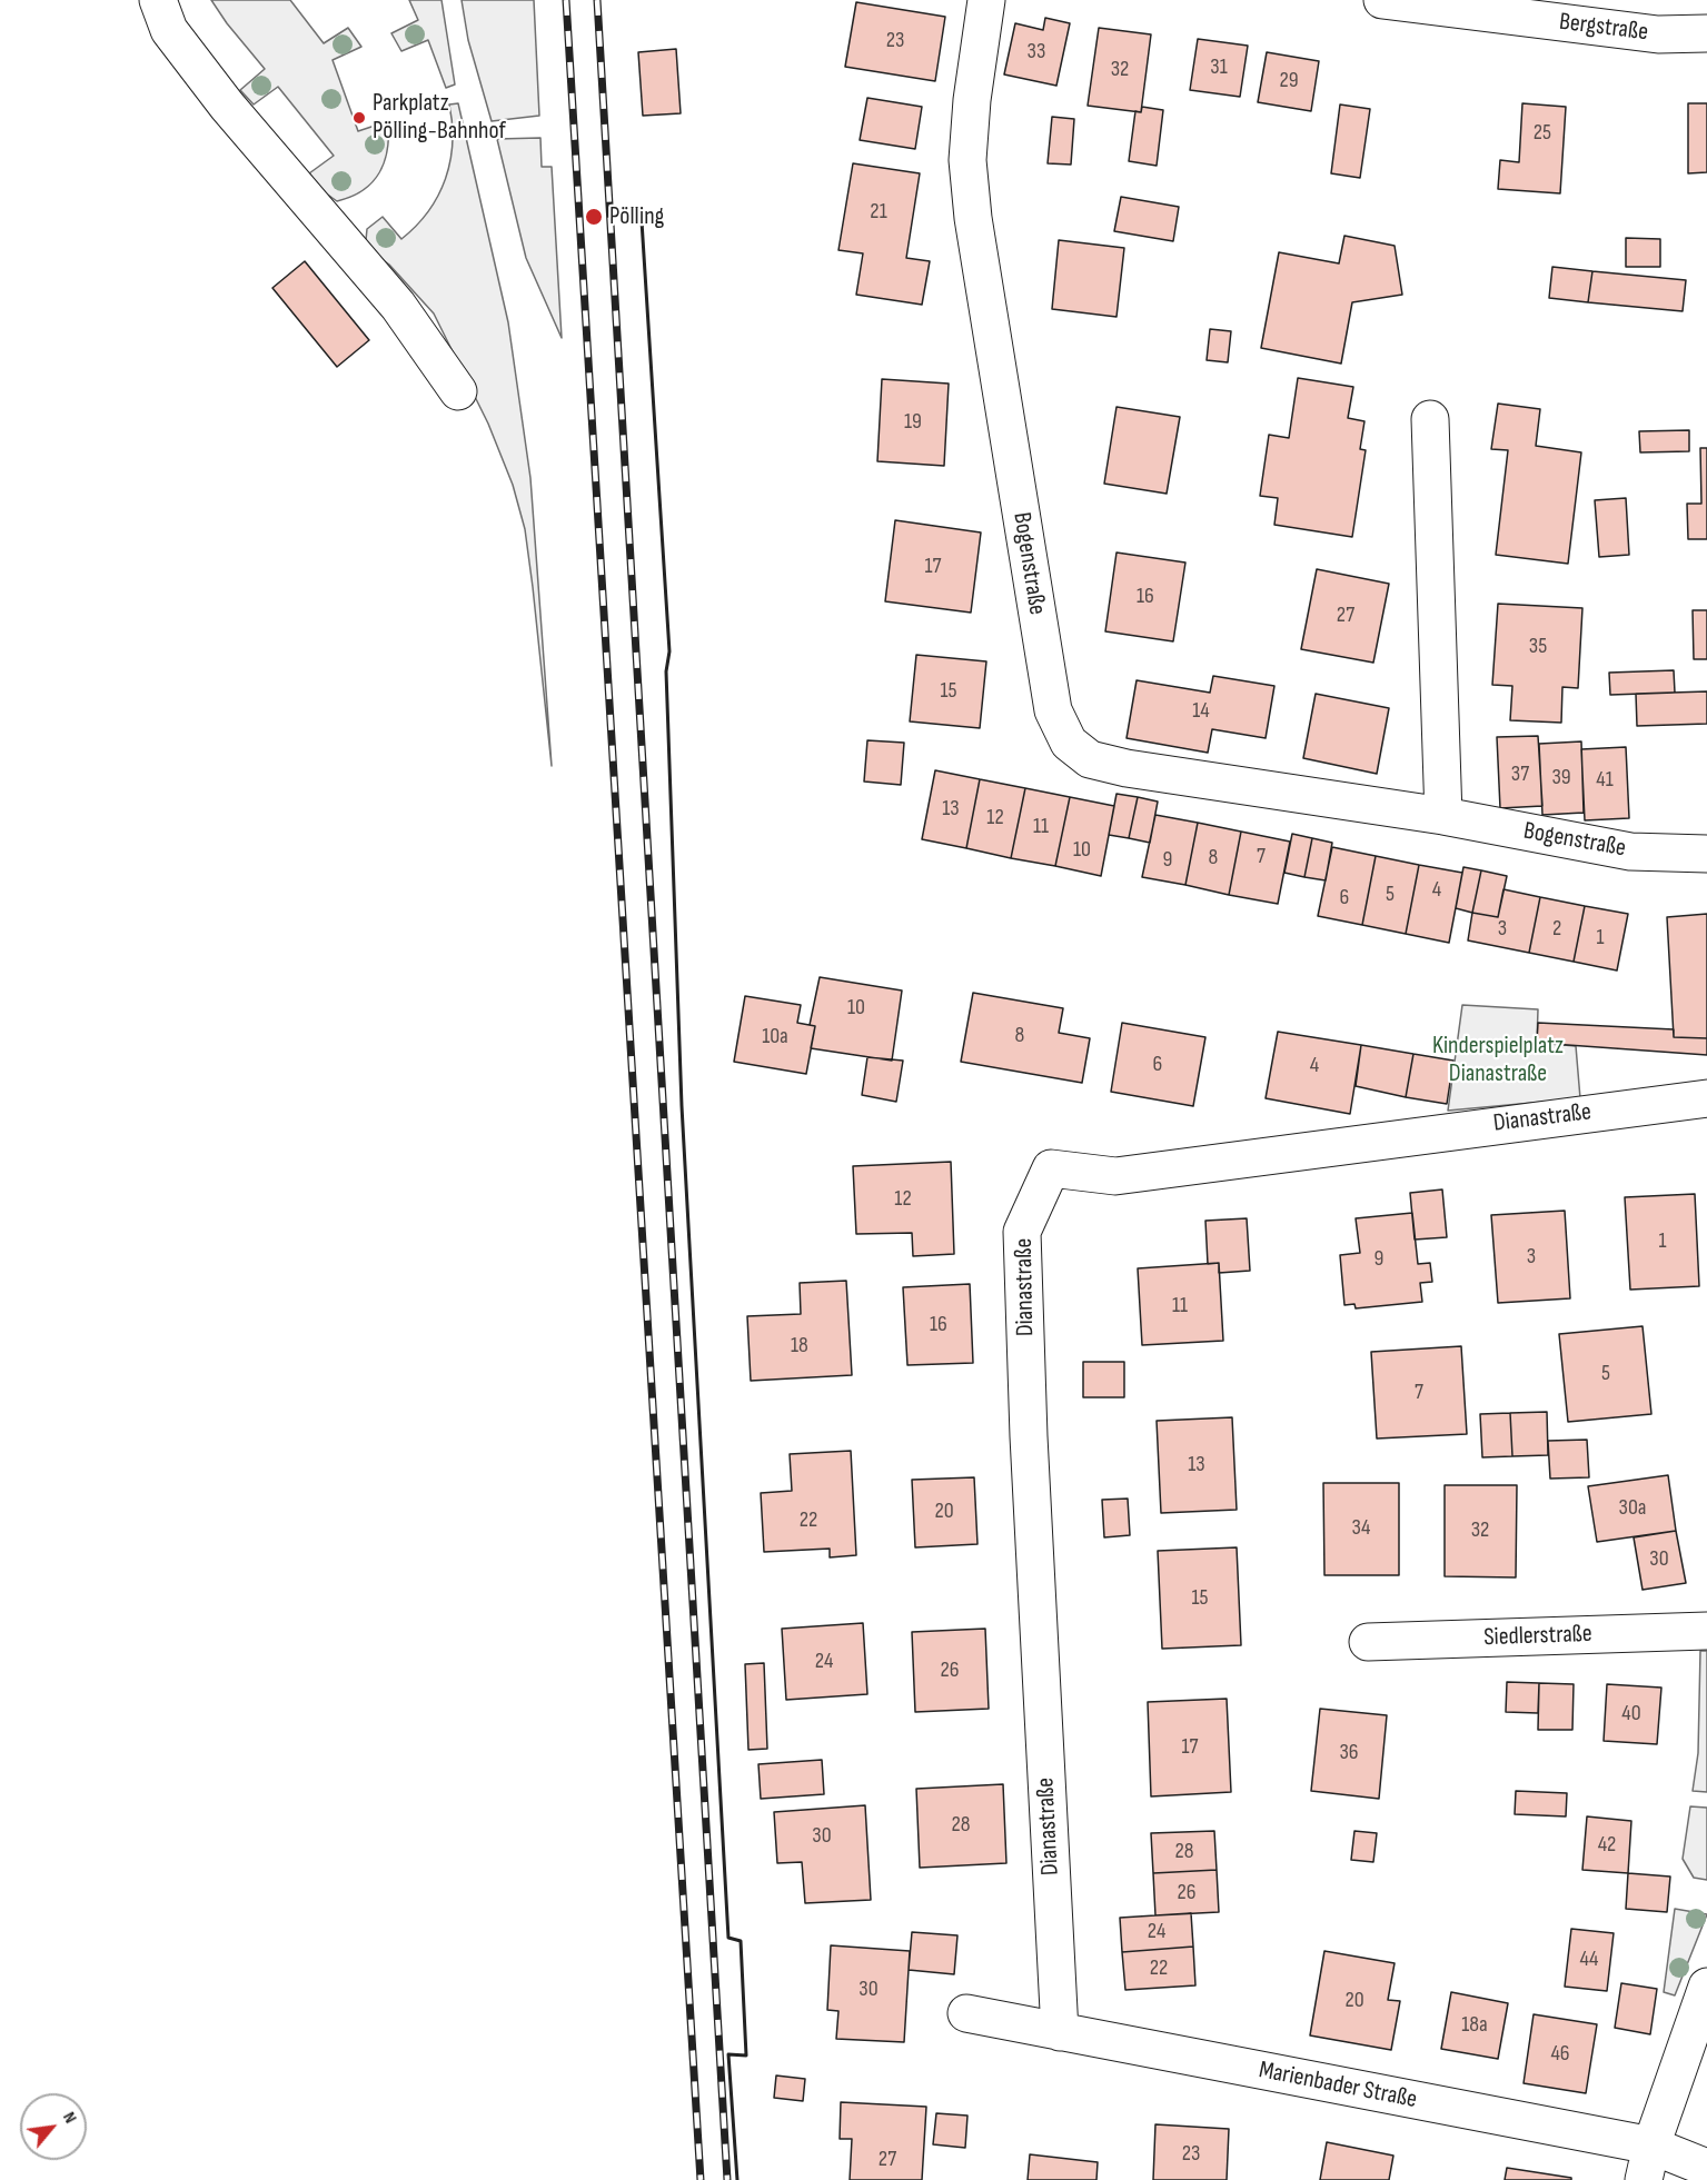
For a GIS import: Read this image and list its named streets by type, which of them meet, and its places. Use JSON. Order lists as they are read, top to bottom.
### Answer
{
  "streets": {
    "street": [
      "Bergstraße",
      "Bogenstraße",
      "Dianastraße",
      "Siedlerstraße",
      "Marienbader Straße"
    ]
  },
  "crossings": [
    ["Dianastraße", "Marienbader Straße"]
  ],
  "parks": ["Kinderspielplatz Dianastraße"],
  "places": ["Parkplatz Pölling-Bahnhof", "Pölling"],
  "house_numbers": [
    "23",
    "33",
    "31",
    "32",
    "29",
    "25",
    "21",
    "19",
    "17",
    "16",
    "27",
    "35",
    "15",
    "14",
    "37",
    "39",
    "41",
    "13",
    "12",
    "11",
    "10",
    "7",
    "8",
    "9",
    "4",
    "5",
    "6",
    "3",
    "2",
    "1",
    "10",
    "8",
    "10a",
    "6",
    "4",
    "12",
    "1",
    "3",
    "9",
    "11",
    "16",
    "18",
    "5",
    "7",
    "13",
    "30a",
    "20",
    "22",
    "34",
    "32",
    "30",
    "15",
    "24",
    "26",
    "40",
    "17",
    "36",
    "28",
    "30",
    "42",
    "28",
    "26",
    "24",
    "44",
    "22",
    "30",
    "20",
    "18a",
    "46",
    "23",
    "27"
  ],
  "north": "top right"
}
